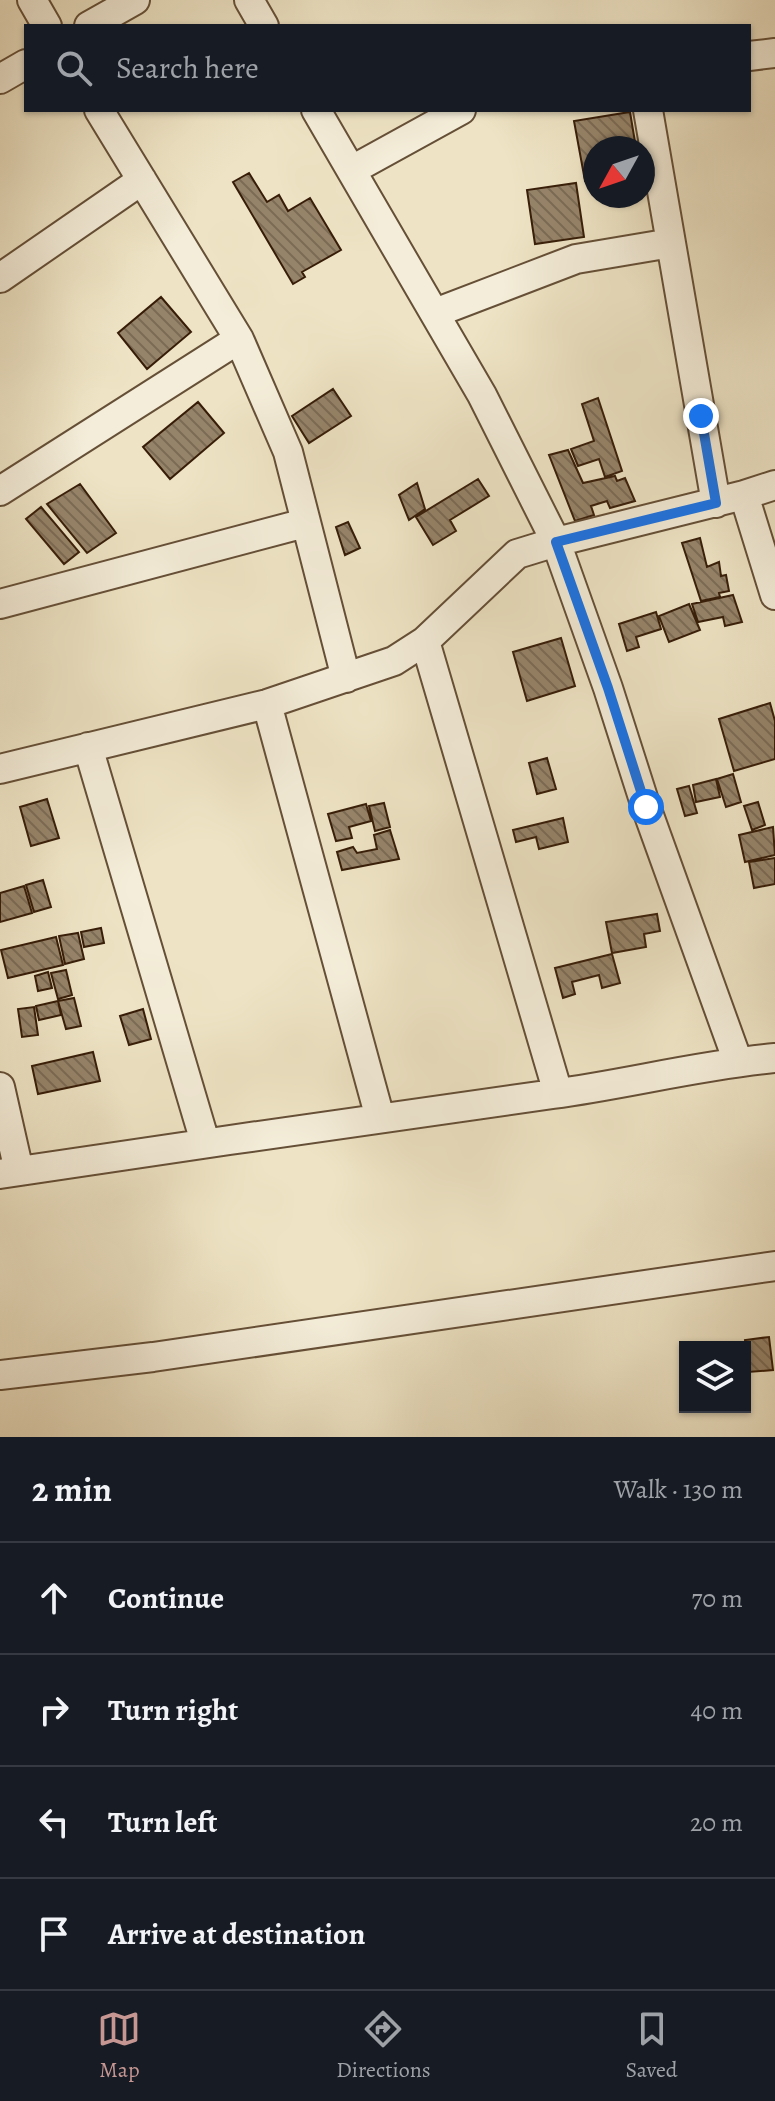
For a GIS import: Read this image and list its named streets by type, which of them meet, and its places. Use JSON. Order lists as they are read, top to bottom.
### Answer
{
  "north": "bottom left",
  "page": {
    "search": "Search here",
    "heading": ["2 min", "Walk · 130 m"],
    "list": [
      ["Continue", "70 m"],
      ["Turn right", "40 m"],
      ["Turn left", "20 m"],
      "Arrive at destination"
    ],
    "nav": ["Map", "Directions", "Saved"]
  }
}
